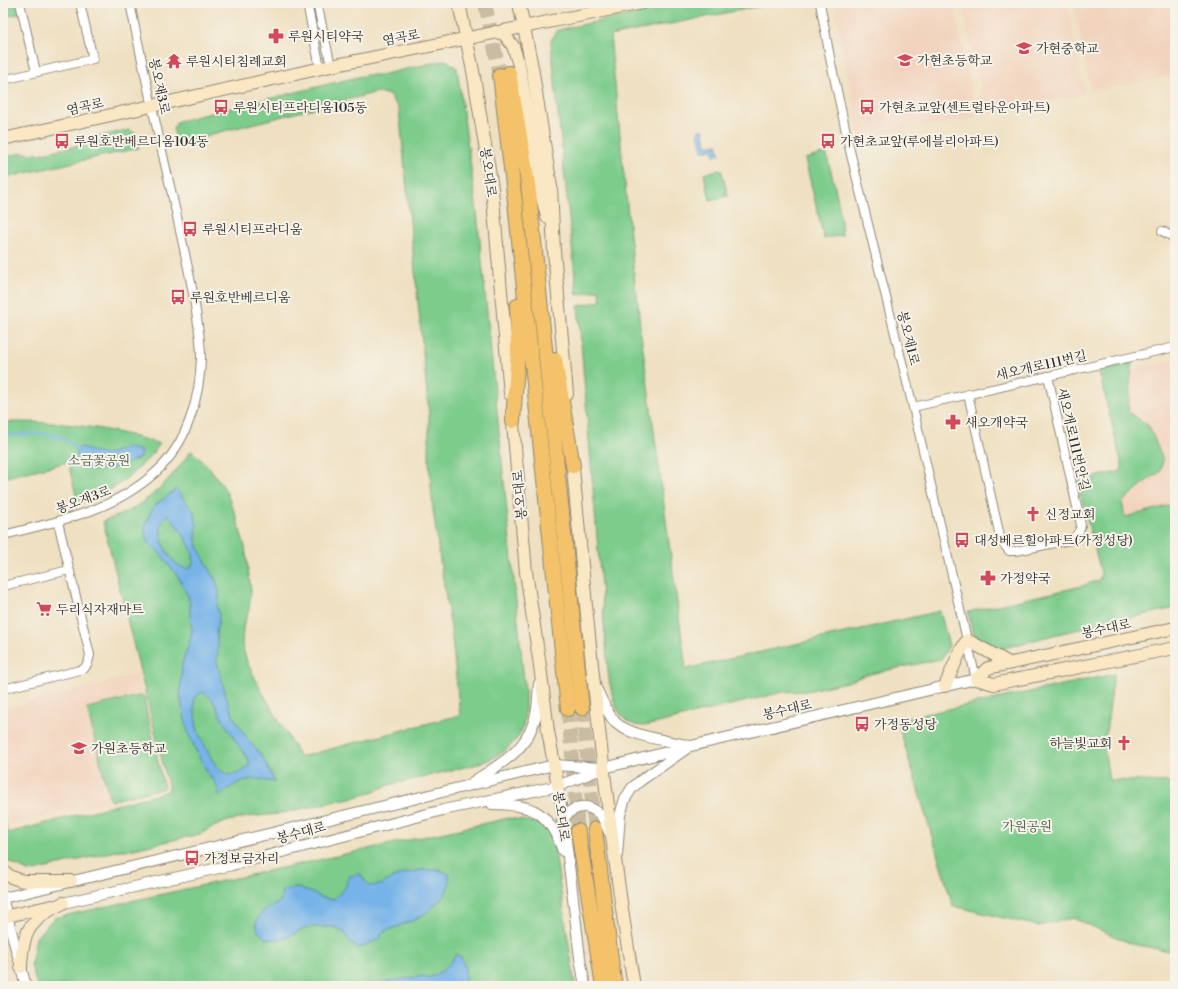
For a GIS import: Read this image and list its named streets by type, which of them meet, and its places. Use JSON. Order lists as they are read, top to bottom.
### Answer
{
  "streets": {
    "highway": ["봉오대로"],
    "main road": ["염곡로", "봉수대로"],
    "street": [
      "봉오재3로",
      "봉오재1로",
      "새오개로111번길",
      "새오개로111번안길"
    ]
  },
  "crossings": [
    ["염곡로", "봉오재3로"],
    ["염곡로", "봉오대로"],
    ["봉오대로", "봉수대로"],
    ["봉오재1로", "새오개로111번길"],
    ["봉오재1로", "봉수대로"],
    ["새오개로111번길", "새오개로111번안길"]
  ],
  "parks": ["소금꽃공원", "가원공원"],
  "places": {
    "pharmacy": ["루원시티약국", "새오개약국", "가정약국"],
    "school or university": ["가현중학교", "가현초등학교", "가원초등학교"],
    "temple": ["루원시티침례교회"],
    "bus stop": [
      "루원시티프라디움105동",
      "가현초교앞(센트럴타운아파트)",
      "루원호반베르디움104동",
      "가현초교앞(루에블리아파트)",
      "루원시티프라디움",
      "루원호반베르디움",
      "대성베르힐아파트(가정성당)",
      "가정동성당",
      "가정보금자리"
    ],
    "church": ["신정교회", "하늘빛교회"],
    "supermarket": ["두리식자재마트"]
  }
}
